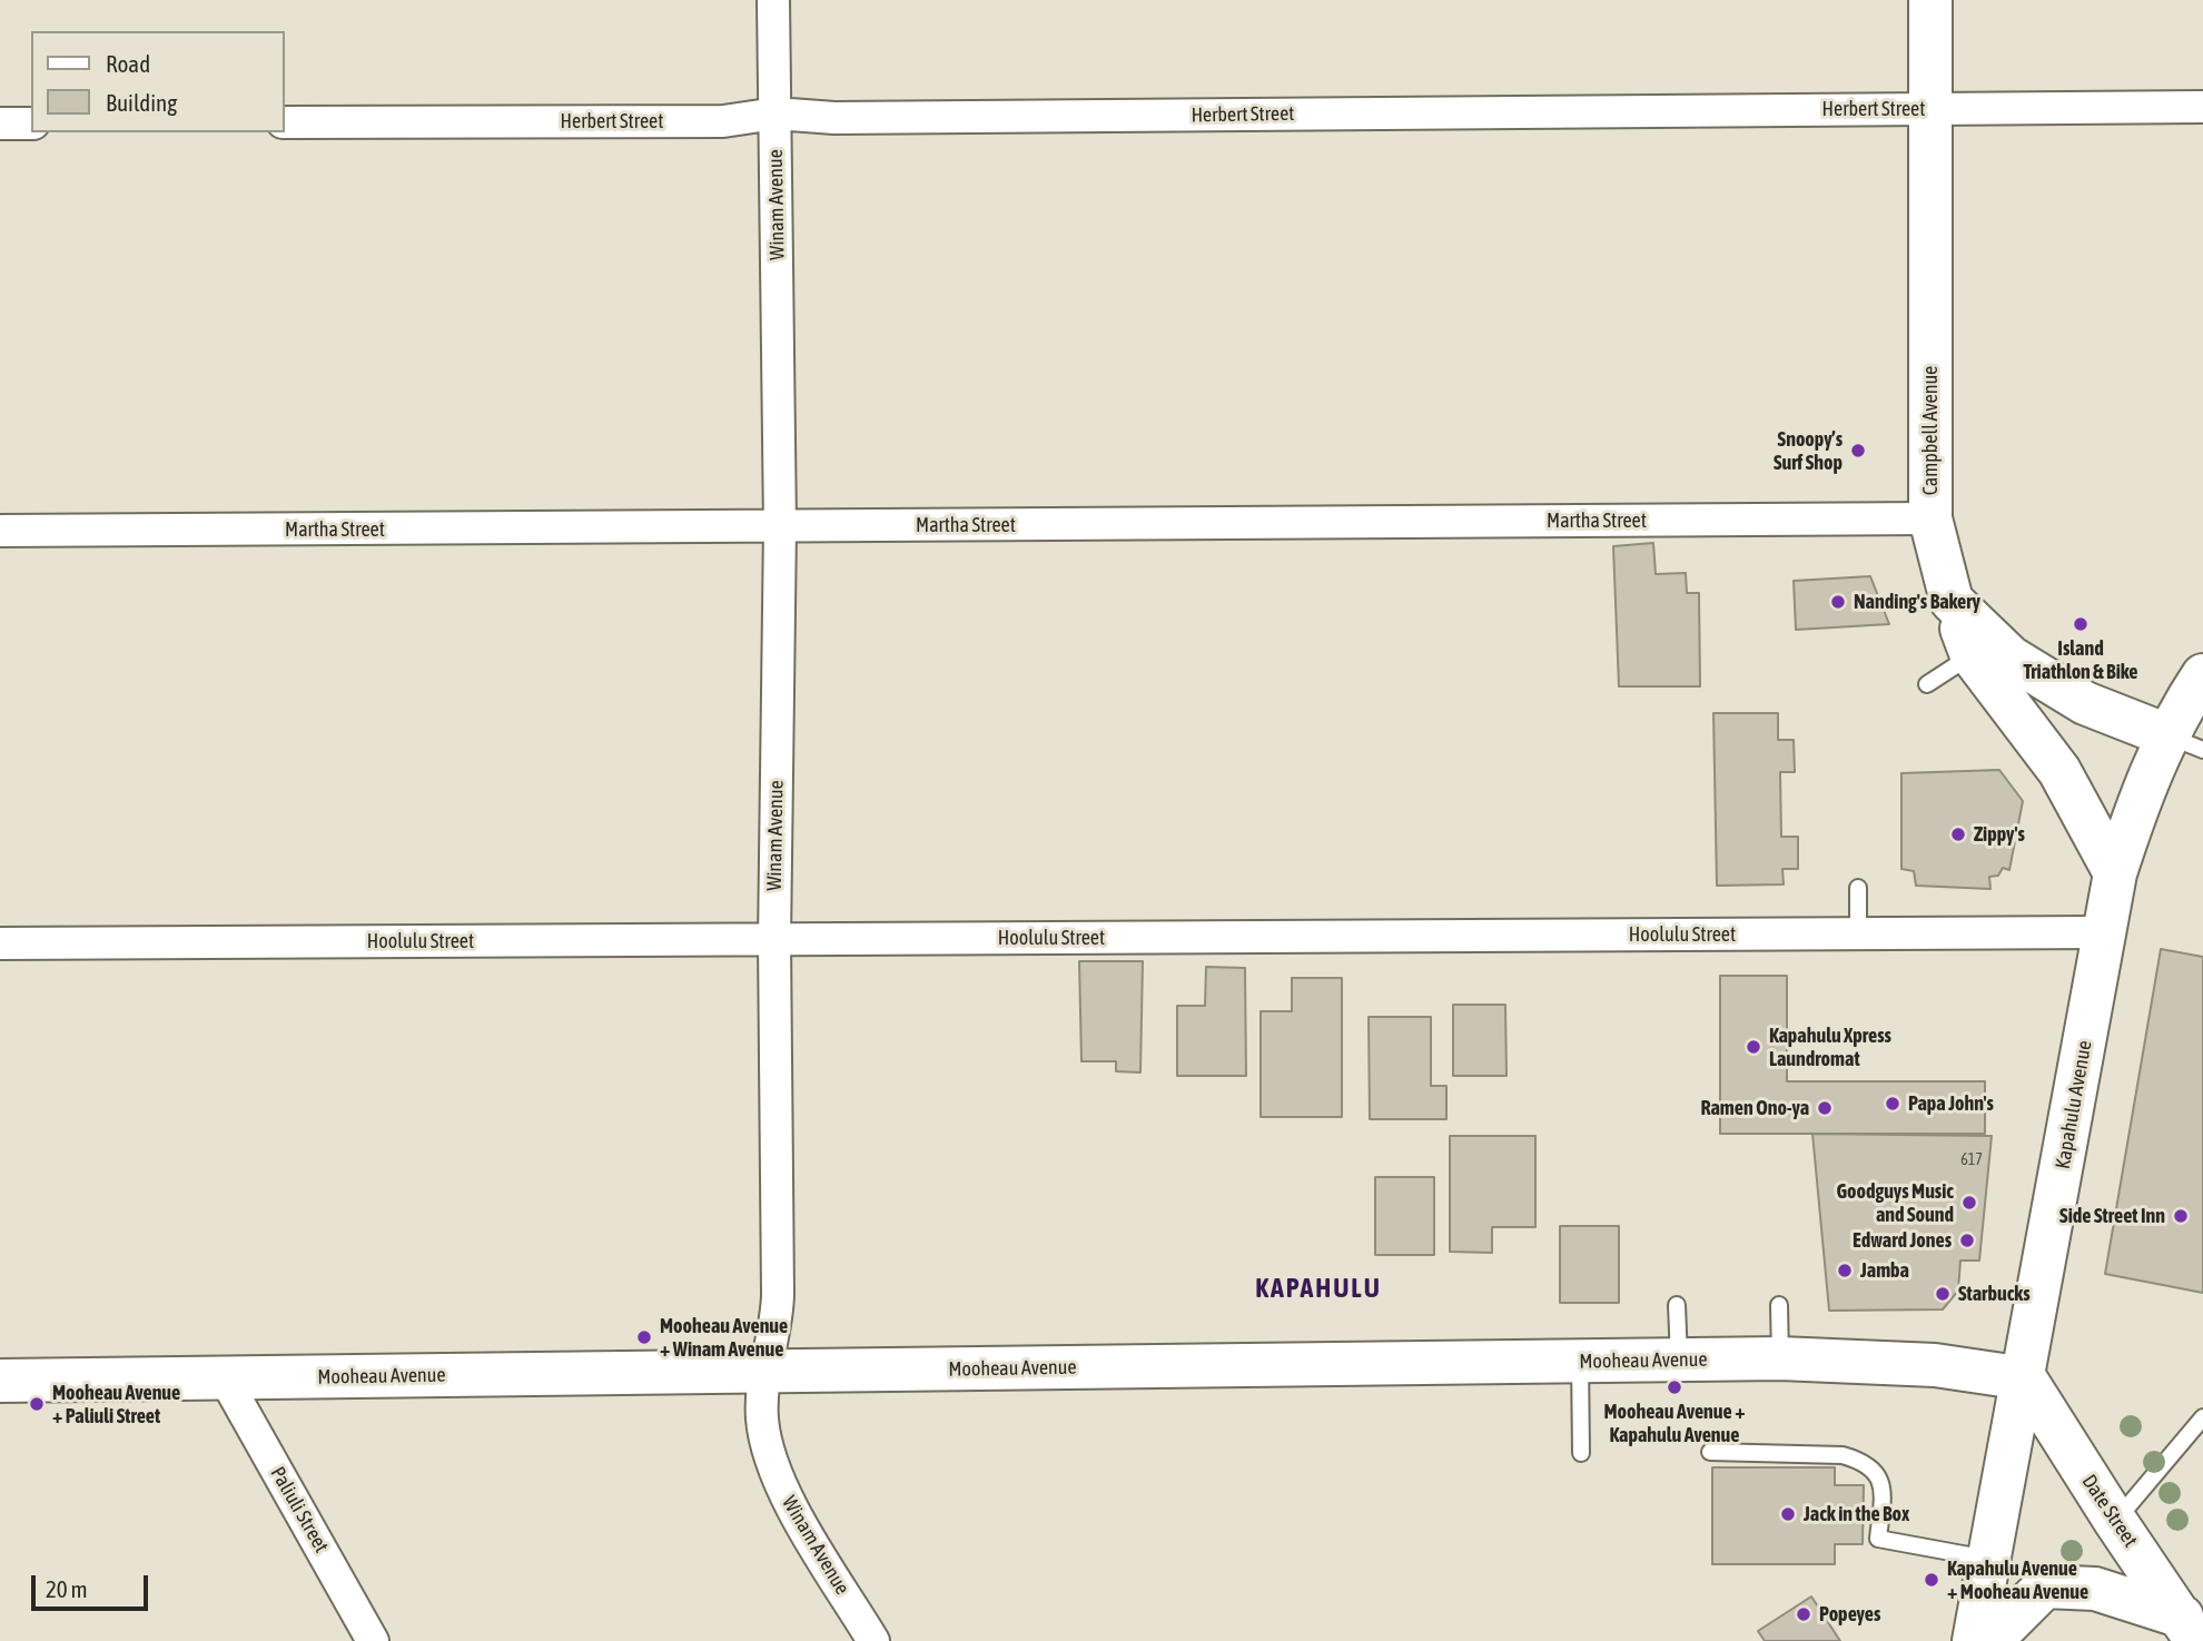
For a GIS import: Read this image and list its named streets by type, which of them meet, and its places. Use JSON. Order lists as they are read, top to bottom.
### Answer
{
  "streets": {
    "street": [
      "Herbert Street",
      "Winam Avenue",
      "Campbell Avenue",
      "Martha Street",
      "Hoolulu Street",
      "Kapahulu Avenue",
      "Mooheau Avenue",
      "Paliuli Street",
      "Date Street"
    ]
  },
  "crossings": [
    ["Herbert Street", "Winam Avenue"],
    ["Herbert Street", "Campbell Avenue"],
    ["Winam Avenue", "Martha Street"],
    ["Winam Avenue", "Hoolulu Street"],
    ["Winam Avenue", "Mooheau Avenue"],
    ["Campbell Avenue", "Martha Street"],
    ["Campbell Avenue", "Kapahulu Avenue"],
    ["Hoolulu Street", "Kapahulu Avenue"],
    ["Kapahulu Avenue", "Mooheau Avenue"],
    ["Kapahulu Avenue", "Date Street"],
    ["Mooheau Avenue", "Paliuli Street"],
    ["Mooheau Avenue", "Date Street"]
  ],
  "districts": ["KAPAHULU"],
  "places": [
    "Snoopy’s Surf Shop",
    "Nanding's Bakery",
    "Island Triathlon & Bike",
    "Zippy's",
    "Kapahulu Xpress Laundromat",
    "Papa John's",
    "Ramen Ono-ya",
    "Goodguys Music and Sound",
    "Side Street Inn",
    "Edward Jones",
    "Jamba",
    "Starbucks",
    "Mooheau Avenue + Winam Avenue",
    "Mooheau Avenue + Kapahulu Avenue",
    "Mooheau Avenue + Paliuli Street",
    "Jack in the Box",
    "Kapahulu Avenue + Mooheau Avenue",
    "Popeyes"
  ],
  "house_numbers": ["617"],
  "legend": ["Road", "Building"],
  "scale_bar": "20 m"
}
